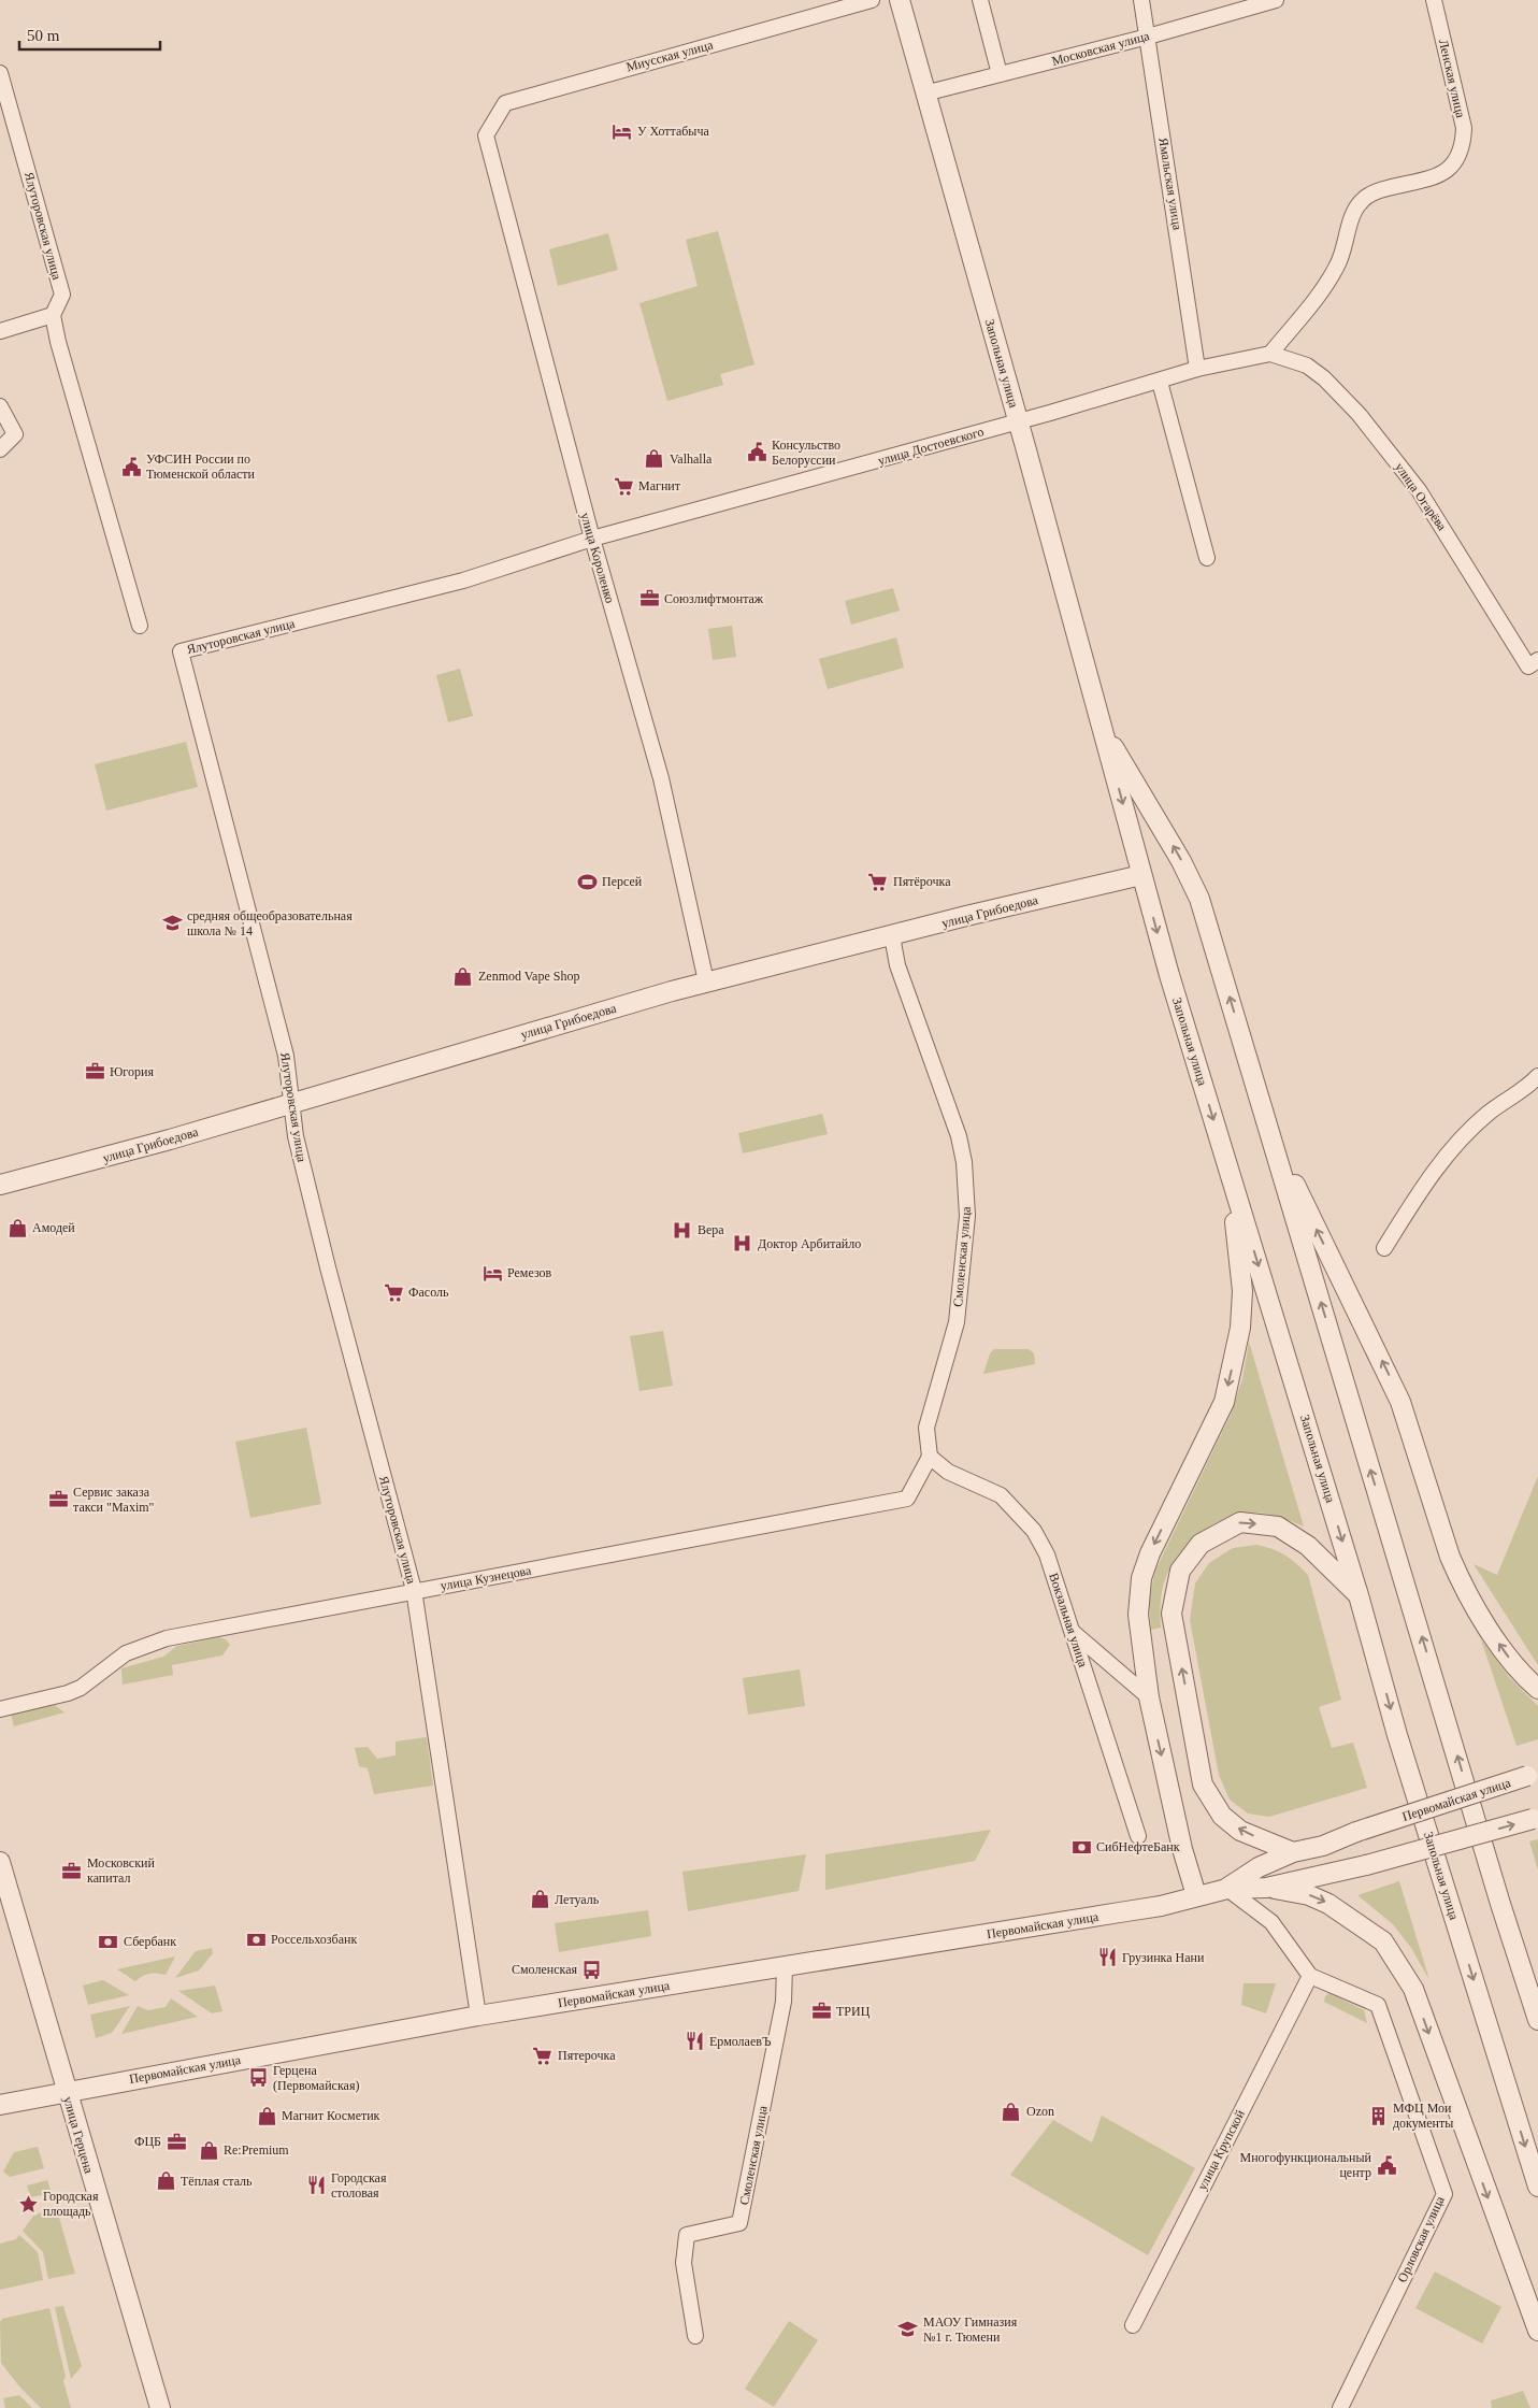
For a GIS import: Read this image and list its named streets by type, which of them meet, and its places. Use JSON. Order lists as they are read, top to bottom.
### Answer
{
  "streets": {
    "street": [
      "Московская улица",
      "Миусская улица",
      "Ленская улица",
      "Ямальская улица",
      "Ялуторовская улица",
      "Запольная улица",
      "улица Достоевского",
      "улица Огарёва",
      "улица Короленко",
      "улица Грибоедова",
      "Смоленская улица",
      "улица Кузнецова",
      "Вокзальная улица",
      "Первомайская улица",
      "улица Герцена",
      "улица Крупской",
      "Орловская улица"
    ]
  },
  "crossings": [
    ["Московская улица", "Ямальская улица"],
    ["Московская улица", "Запольная улица"],
    ["Миусская улица", "улица Короленко"],
    ["Ленская улица", "улица Достоевского"],
    ["Ленская улица", "улица Огарёва"],
    ["Ямальская улица", "улица Достоевского"],
    ["Ялуторовская улица", "улица Достоевского"],
    ["Ялуторовская улица", "улица Короленко"],
    ["Ялуторовская улица", "улица Грибоедова"],
    ["Ялуторовская улица", "улица Кузнецова"],
    ["Ялуторовская улица", "Первомайская улица"],
    ["Запольная улица", "улица Достоевского"],
    ["Запольная улица", "улица Грибоедова"],
    ["улица Достоевского", "улица Огарёва"],
    ["улица Достоевского", "улица Короленко"],
    ["улица Короленко", "улица Грибоедова"],
    ["улица Грибоедова", "Смоленская улица"],
    ["Смоленская улица", "улица Кузнецова"],
    ["Смоленская улица", "Вокзальная улица"],
    ["Смоленская улица", "Первомайская улица"],
    ["улица Кузнецова", "Вокзальная улица"],
    ["Первомайская улица", "улица Герцена"],
    ["улица Крупской", "Орловская улица"]
  ],
  "places": {
    "hotel": ["У Хоттабыча", "Ремезов"],
    "public building": ["Консульство Белоруссии", "УФСИН России по Тюменской области", "Многофункциональный центр"],
    "shop": [
      "Valhalla",
      "Zenmod Vape Shop",
      "Амодей",
      "Летуаль",
      "Ozon",
      "Магнит Косметик",
      "Re:Premium",
      "Тёплая сталь"
    ],
    "supermarket": [
      "Магнит",
      "Пятёрочка",
      "Фасоль",
      "Пятерочка"
    ],
    "office": [
      "Союзлифтмонтаж",
      "Югория",
      "Сервис заказа такси \"Maxim\"",
      "Московский капитал",
      "ТРИЦ",
      "ФЦБ"
    ],
    "sports": ["Персей"],
    "school or university": ["средняя общеобразовательная школа № 14", "МАОУ Гимназия №1 г. Тюмени"],
    "hospital": ["Вера", "Доктор Арбитайло"],
    "bank": ["СибНефтеБанк", "Россельхозбанк", "Сбербанк"],
    "restaurant": ["Грузинка Нани", "ЕрмолаевЪ", "Городская столовая"],
    "bus stop": ["Смоленская", "Герцена (Первомайская)"],
    "building": ["МФЦ Мои документы"],
    "place": ["Городская площадь"]
  },
  "scale_bar": "50 m"
}
